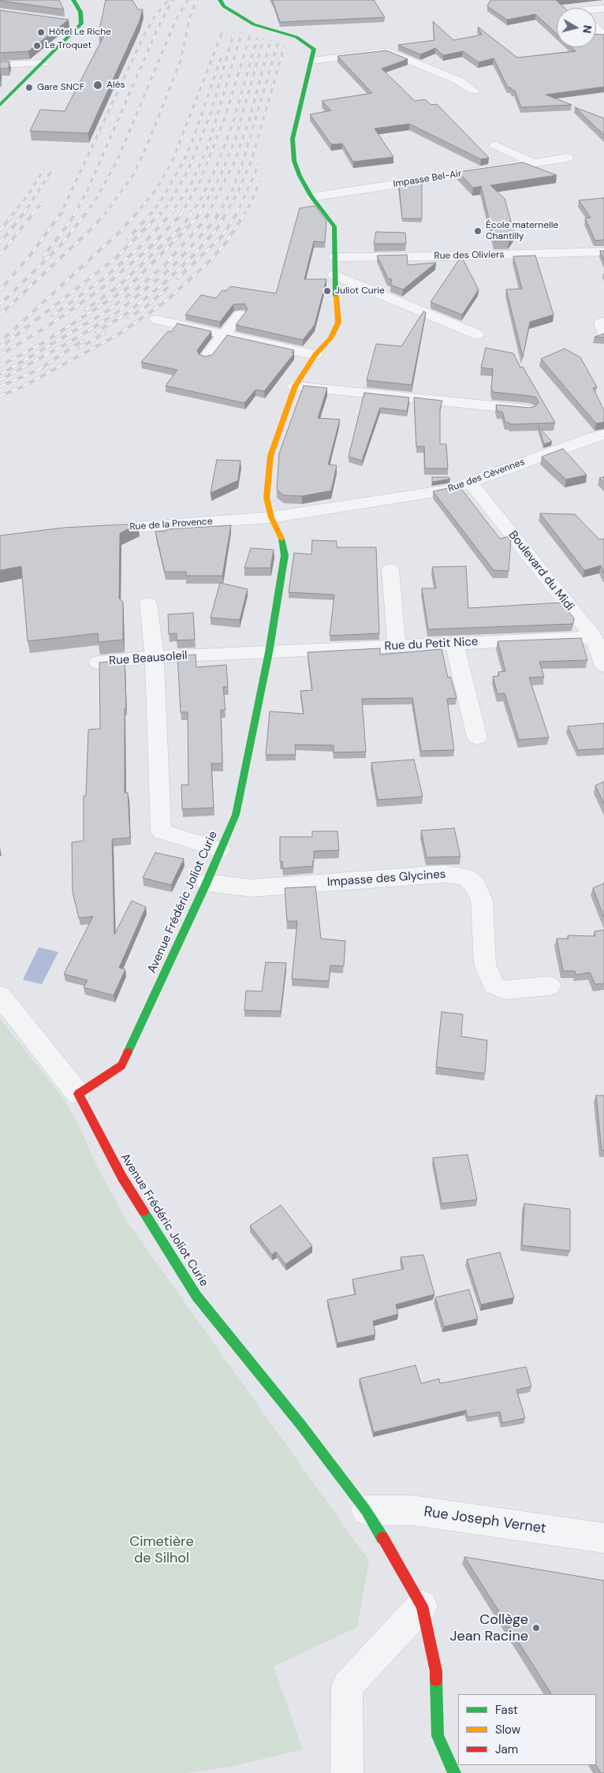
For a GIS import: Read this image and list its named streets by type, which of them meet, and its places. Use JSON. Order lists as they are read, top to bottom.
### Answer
{
  "streets": {
    "street": [
      "Impasse Bel-Air",
      "Rue des Oliviers",
      "Rue des Cévennes",
      "Rue de la Provence",
      "Boulevard du Midi",
      "Rue du Petit Nice",
      "Rue Beausoleil",
      "Impasse des Glycines",
      "Avenue Frédéric Joliot Curie",
      "Rue Joseph Vernet"
    ]
  },
  "crossings": [
    ["Impasse Bel-Air", "Avenue Frédéric Joliot Curie"],
    ["Rue des Oliviers", "Avenue Frédéric Joliot Curie"],
    ["Rue des Cévennes", "Rue de la Provence"],
    ["Rue des Cévennes", "Boulevard du Midi"],
    ["Rue des Cévennes", "Avenue Frédéric Joliot Curie"],
    ["Rue de la Provence", "Avenue Frédéric Joliot Curie"],
    ["Boulevard du Midi", "Rue du Petit Nice"],
    ["Rue du Petit Nice", "Rue Beausoleil"],
    ["Rue du Petit Nice", "Avenue Frédéric Joliot Curie"],
    ["Rue Beausoleil", "Avenue Frédéric Joliot Curie"],
    ["Impasse des Glycines", "Avenue Frédéric Joliot Curie"],
    ["Avenue Frédéric Joliot Curie", "Rue Joseph Vernet"]
  ],
  "parks": ["Cimetière de Silhol"],
  "places": [
    "Hôtel Le Riche",
    "Le Troquet",
    "Alès",
    "Gare SNCF",
    "École maternelle Chantilly",
    "Juliot Curie",
    "Collège Jean Racine"
  ],
  "legend": ["Fast", "Slow", "Jam"],
  "north": "right"
}
